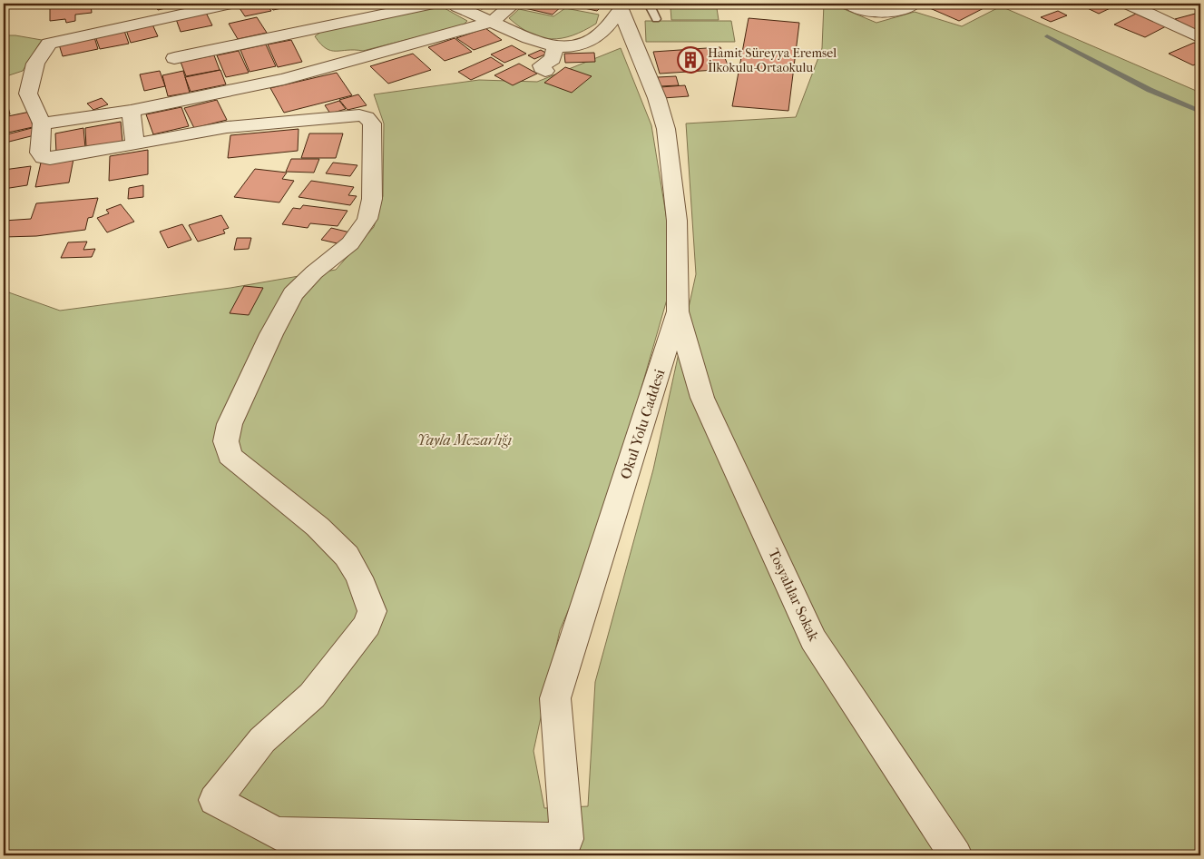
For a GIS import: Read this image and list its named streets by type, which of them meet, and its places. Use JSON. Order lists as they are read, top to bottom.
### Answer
{
  "streets": {
    "street": ["Okul Yolu Caddesi", "Tosyalılar Sokak"]
  },
  "crossings": [
    ["Okul Yolu Caddesi", "Tosyalılar Sokak"]
  ],
  "parks": ["Yayla Mezarlığı"],
  "places": {
    "building": ["Hamit Süreyya Eremsel İlkokulu-Ortaokulu"]
  }
}
